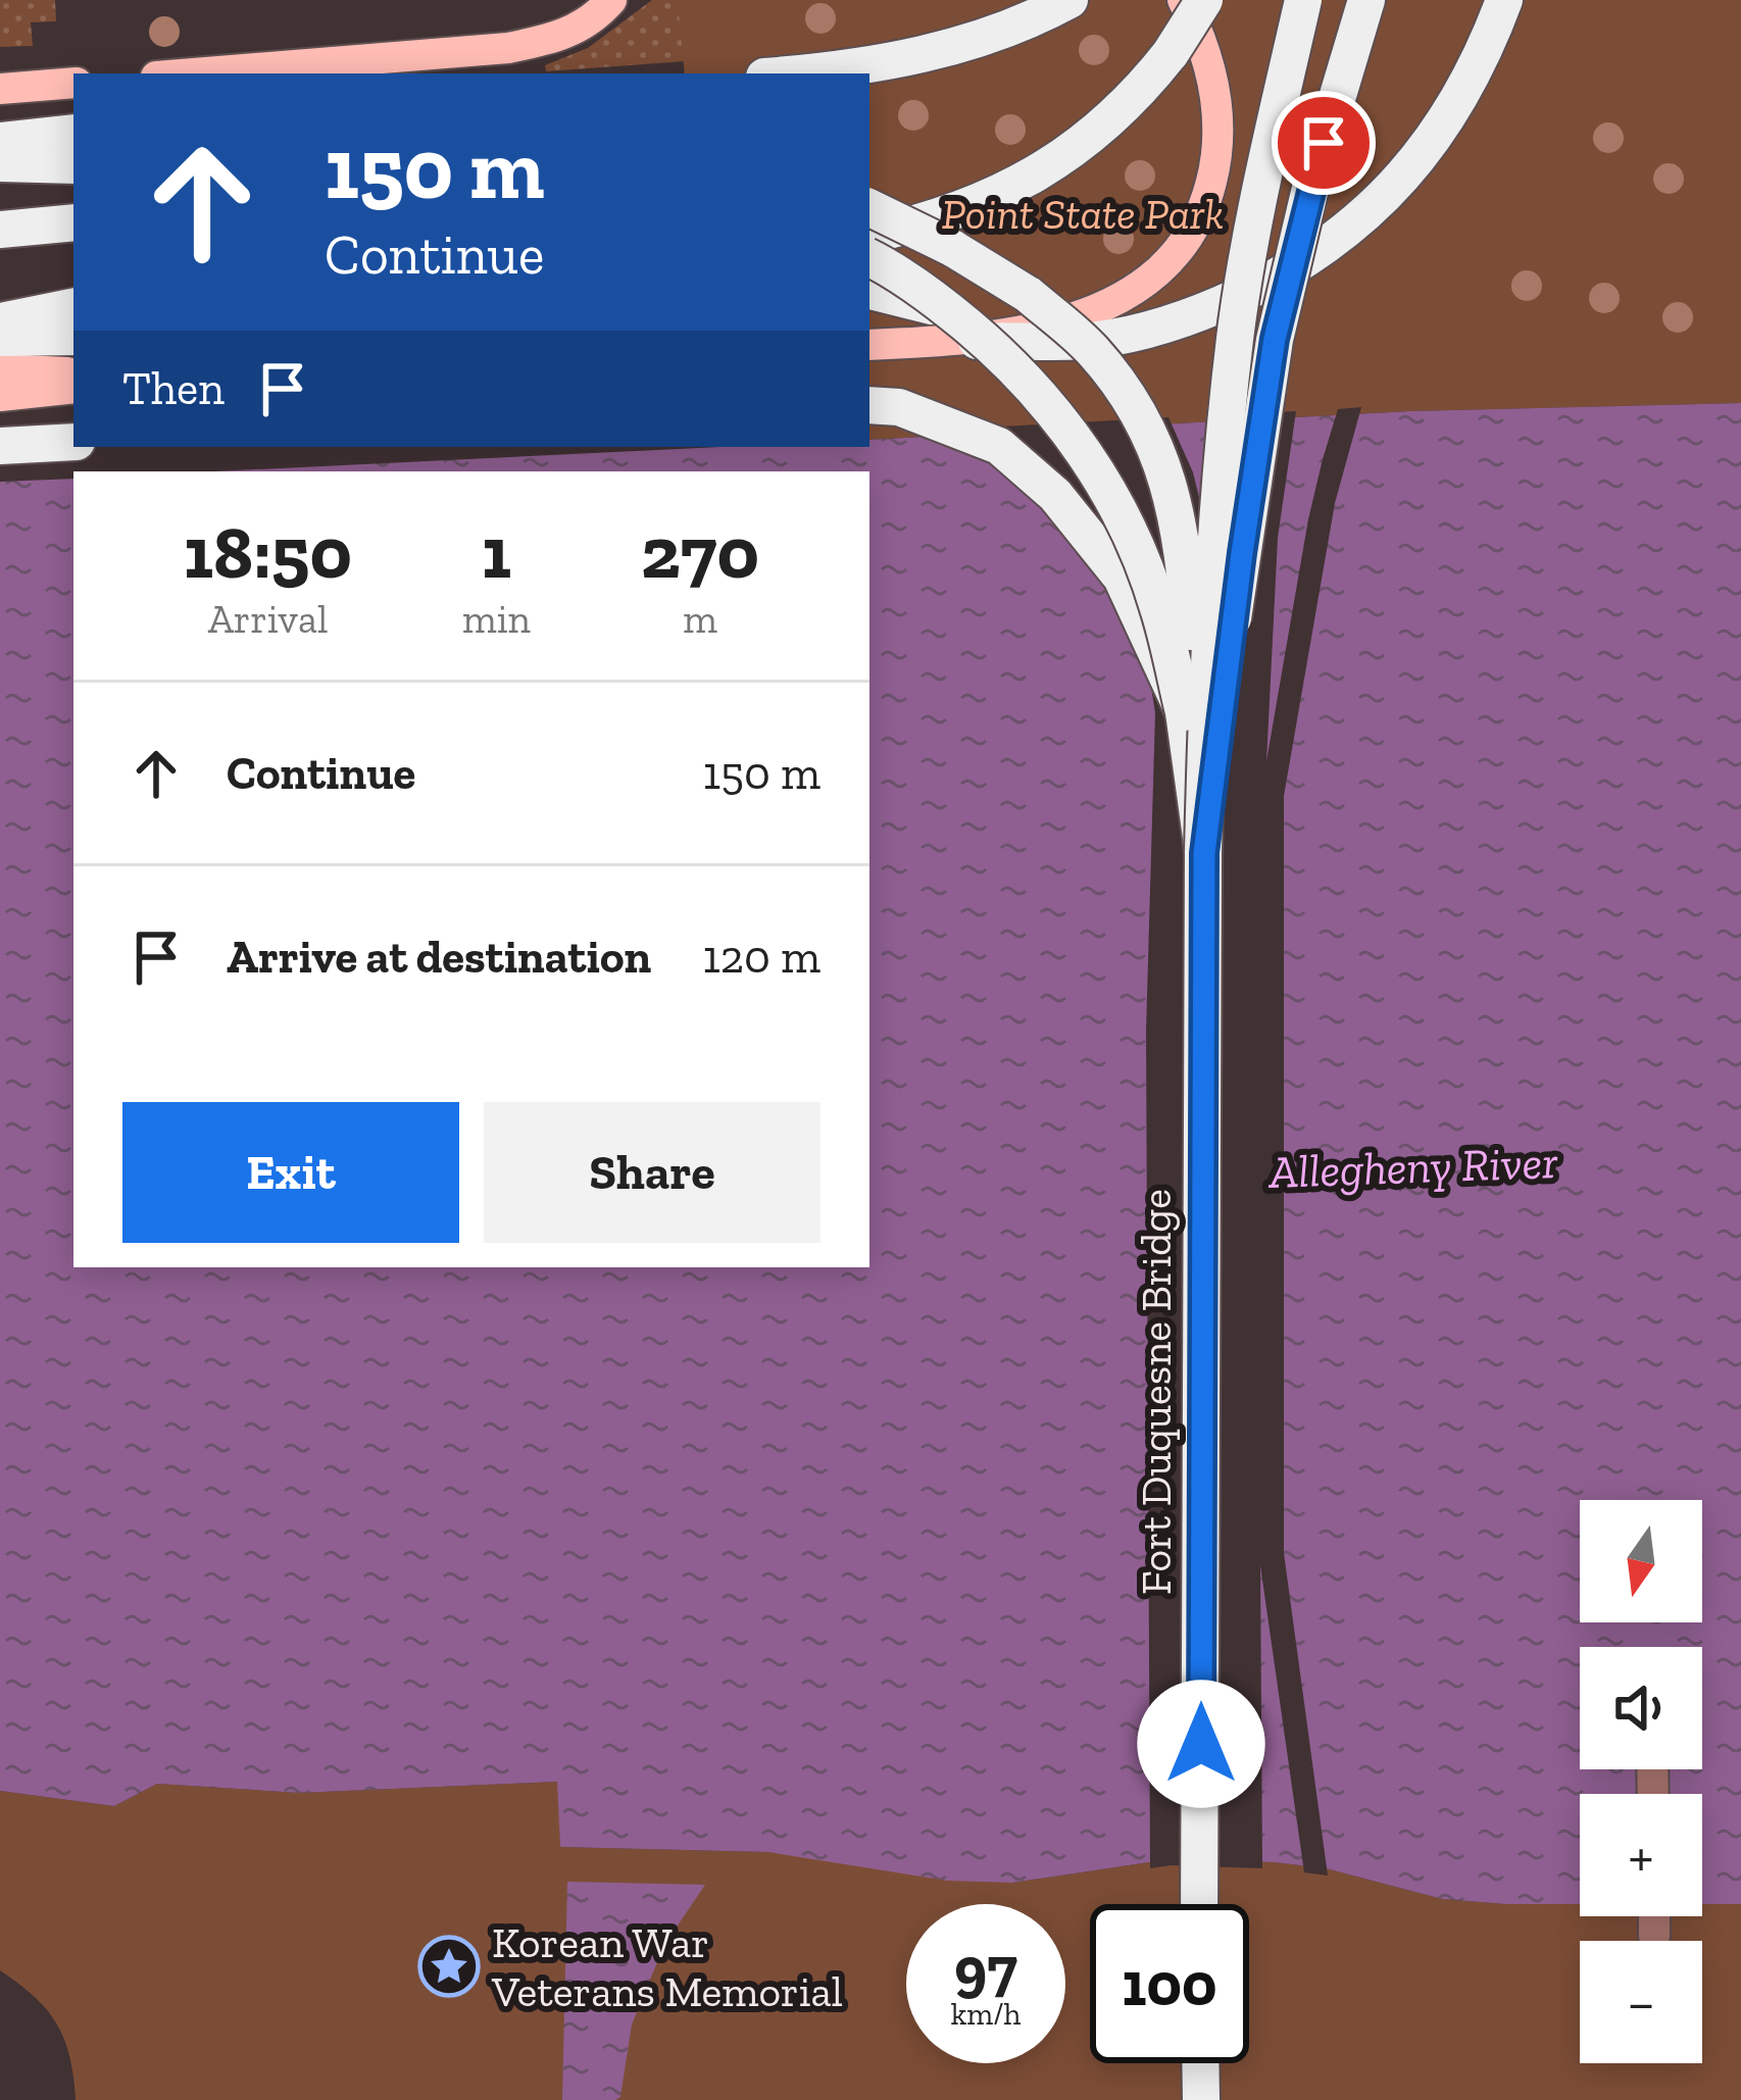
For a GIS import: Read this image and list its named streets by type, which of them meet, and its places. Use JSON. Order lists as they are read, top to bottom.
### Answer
{
  "streets": {
    "highway": ["Fort Duquesne Bridge"]
  },
  "water": ["Allegheny River"],
  "parks": ["Point State Park"],
  "places": {
    "place": ["Korean War Veterans Memorial"]
  },
  "north": "bottom",
  "page": {
    "turn": ["150 m", "Continue"],
    "then": "Then",
    "eta": [
      "18:50",
      "Arrival",
      "1",
      "min",
      "270",
      "m"
    ],
    "list": [
      {
        "name": "Continue",
        "value": "150 m"
      },
      {
        "name": "Arrive at destination",
        "value": "120 m"
      }
    ],
    "buttons": ["Exit", "Share"],
    "map_buttons": ["+", "−"],
    "speed": "97 km/h",
    "limit": "100"
  }
}
